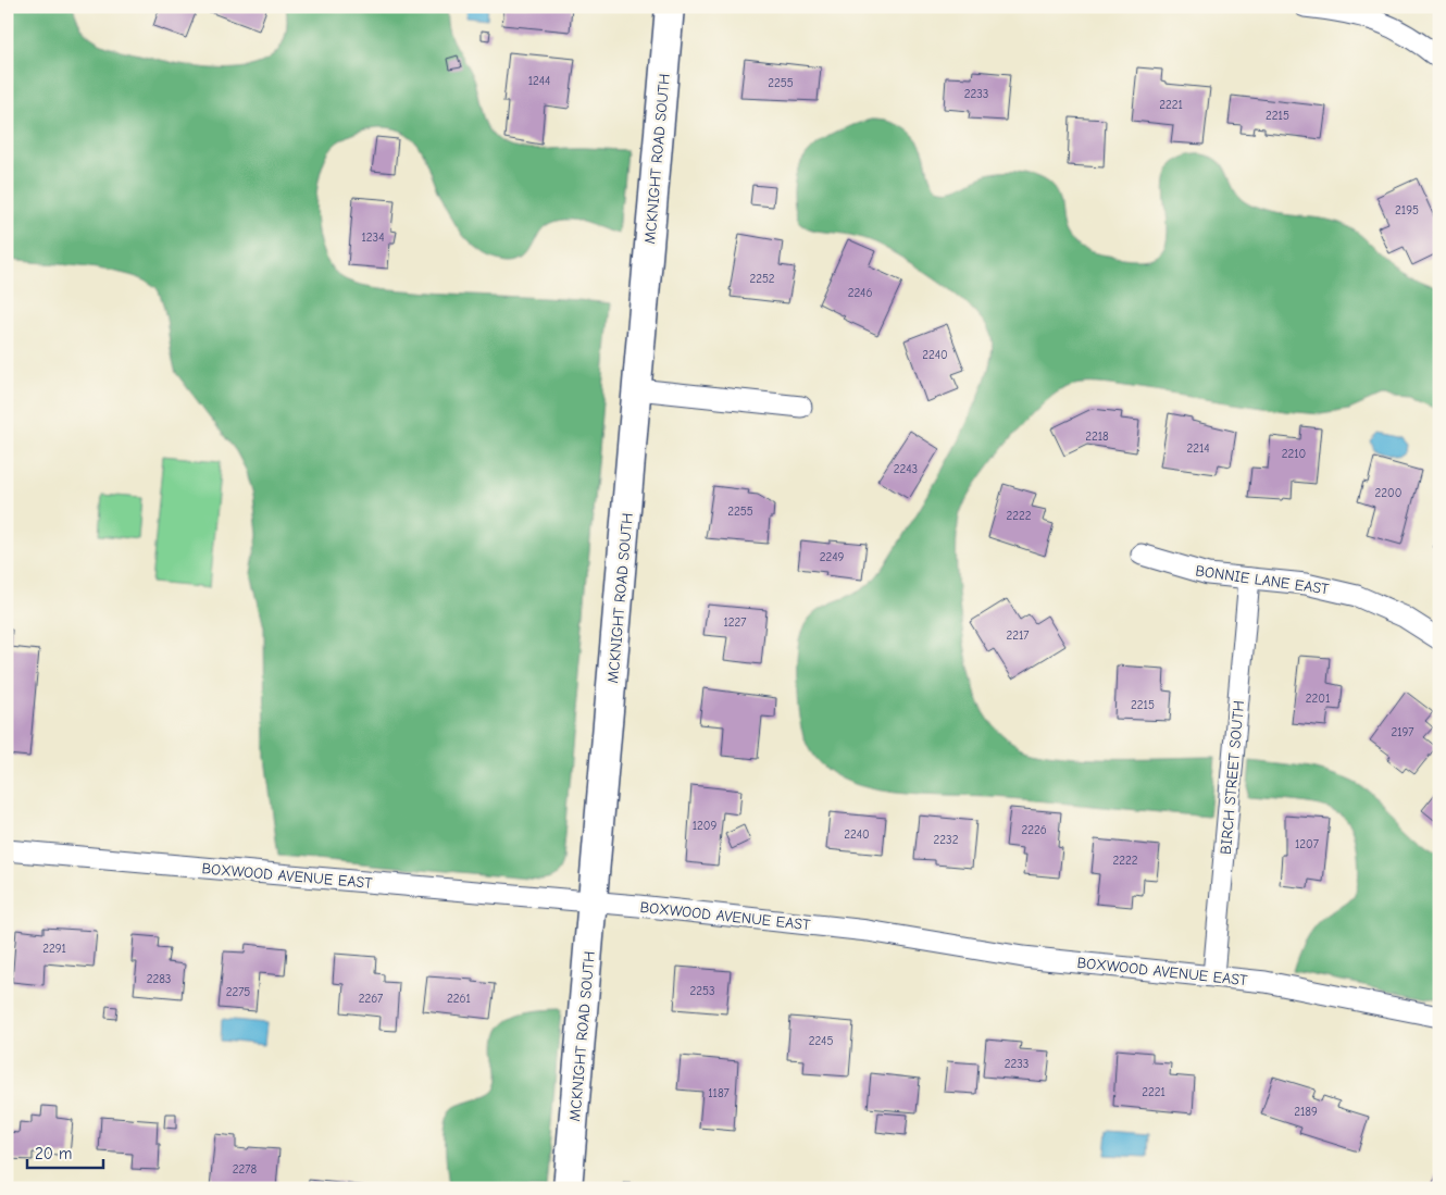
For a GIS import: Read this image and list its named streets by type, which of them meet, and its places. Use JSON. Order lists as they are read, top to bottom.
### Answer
{
  "streets": {
    "street": [
      "MCKNIGHT ROAD SOUTH",
      "BONNIE LANE EAST",
      "BIRCH STREET SOUTH",
      "BOXWOOD AVENUE EAST"
    ]
  },
  "crossings": [
    ["MCKNIGHT ROAD SOUTH", "BOXWOOD AVENUE EAST"],
    ["BONNIE LANE EAST", "BIRCH STREET SOUTH"],
    ["BIRCH STREET SOUTH", "BOXWOOD AVENUE EAST"]
  ],
  "house_numbers": [
    "1244",
    "2255",
    "2233",
    "2221",
    "2215",
    "2195",
    "1234",
    "2252",
    "2246",
    "2240",
    "2218",
    "2214",
    "2210",
    "2243",
    "2200",
    "2255",
    "2222",
    "2249",
    "1227",
    "2217",
    "2201",
    "2215",
    "2197",
    "1209",
    "2226",
    "2240",
    "2232",
    "1207",
    "2222",
    "2291",
    "2283",
    "2253",
    "2275",
    "2267",
    "2261",
    "2245",
    "2233",
    "2221",
    "1187",
    "2189",
    "2278"
  ],
  "scale_bar": "20 m"
}
